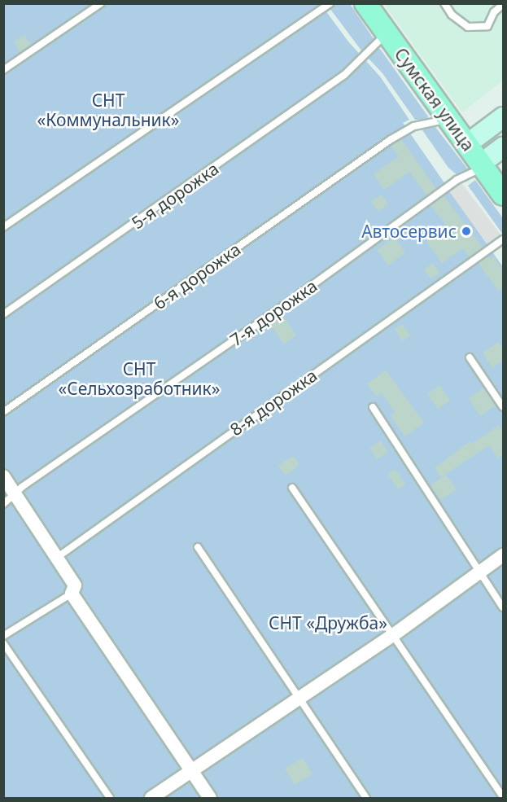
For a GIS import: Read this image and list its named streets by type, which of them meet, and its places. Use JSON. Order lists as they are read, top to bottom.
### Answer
{
  "streets": {
    "main road": ["Сумская улица"],
    "lane": [
      "5-я дорожка",
      "6-я дорожка",
      "7-я дорожка",
      "8-я дорожка"
    ]
  },
  "crossings": [
    ["Сумская улица", "5-я дорожка"],
    ["Сумская улица", "6-я дорожка"],
    ["Сумская улица", "7-я дорожка"]
  ],
  "parks": ["СНТ «Коммунальник»", "СНТ «Сельхозработник»", "СНТ «Дружба»"],
  "places": ["Автосервис"]
}
